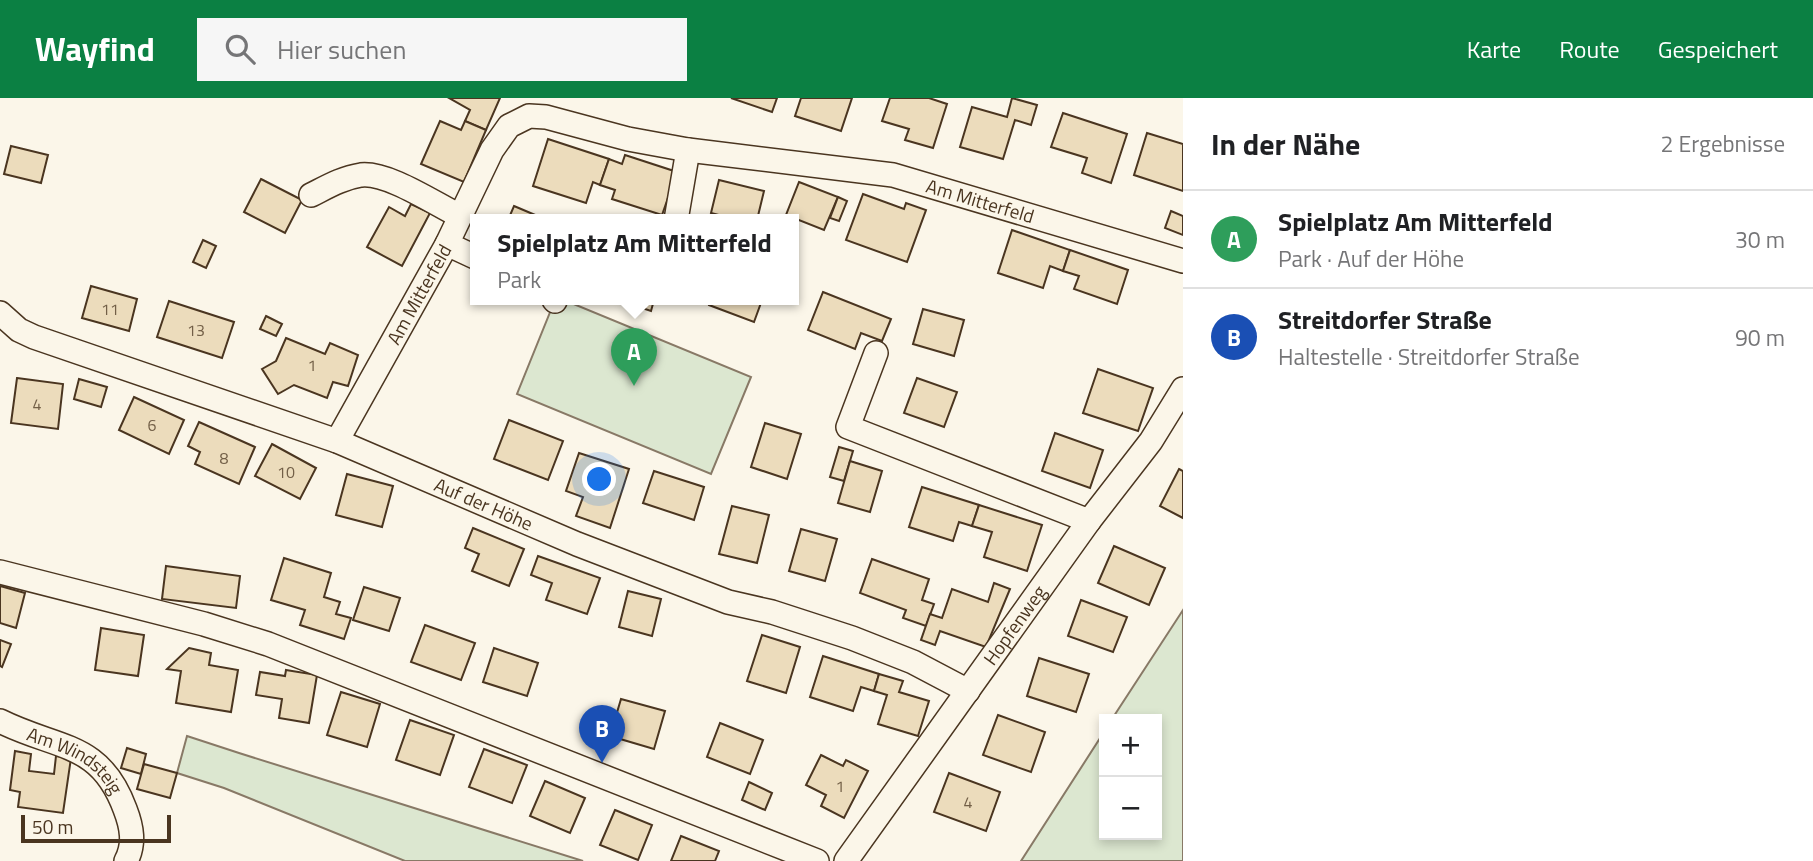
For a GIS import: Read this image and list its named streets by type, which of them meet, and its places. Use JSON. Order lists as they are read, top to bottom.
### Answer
{
  "streets": {
    "street": [
      "Am Mitterfeld",
      "Auf der Höhe",
      "Hopfenweg",
      "Am Windsteig"
    ]
  },
  "crossings": [
    ["Am Mitterfeld", "Auf der Höhe"],
    ["Auf der Höhe", "Hopfenweg"]
  ],
  "house_numbers": [
    "11",
    "13",
    "1",
    "4",
    "6",
    "8",
    "10",
    "1",
    "4"
  ],
  "scale_bar": "50 m",
  "page": {
    "header": "Wayfind",
    "search": "Hier suchen",
    "nav": ["Karte", "Route", "Gespeichert"],
    "heading": ["In der Nähe", "2 Ergebnisse"],
    "list": [
      {
        "mark": "A",
        "name": "Spielplatz Am Mitterfeld",
        "note": "Park · Auf der Höhe",
        "value": "30 m"
      },
      {
        "mark": "B",
        "name": "Streitdorfer Straße",
        "note": "Haltestelle · Streitdorfer Straße",
        "value": "90 m"
      }
    ],
    "popup": ["Spielplatz Am Mitterfeld", "Park"],
    "pins": ["A", "B"],
    "map_buttons": ["+", "−"],
    "scale": "50 m"
  }
}
